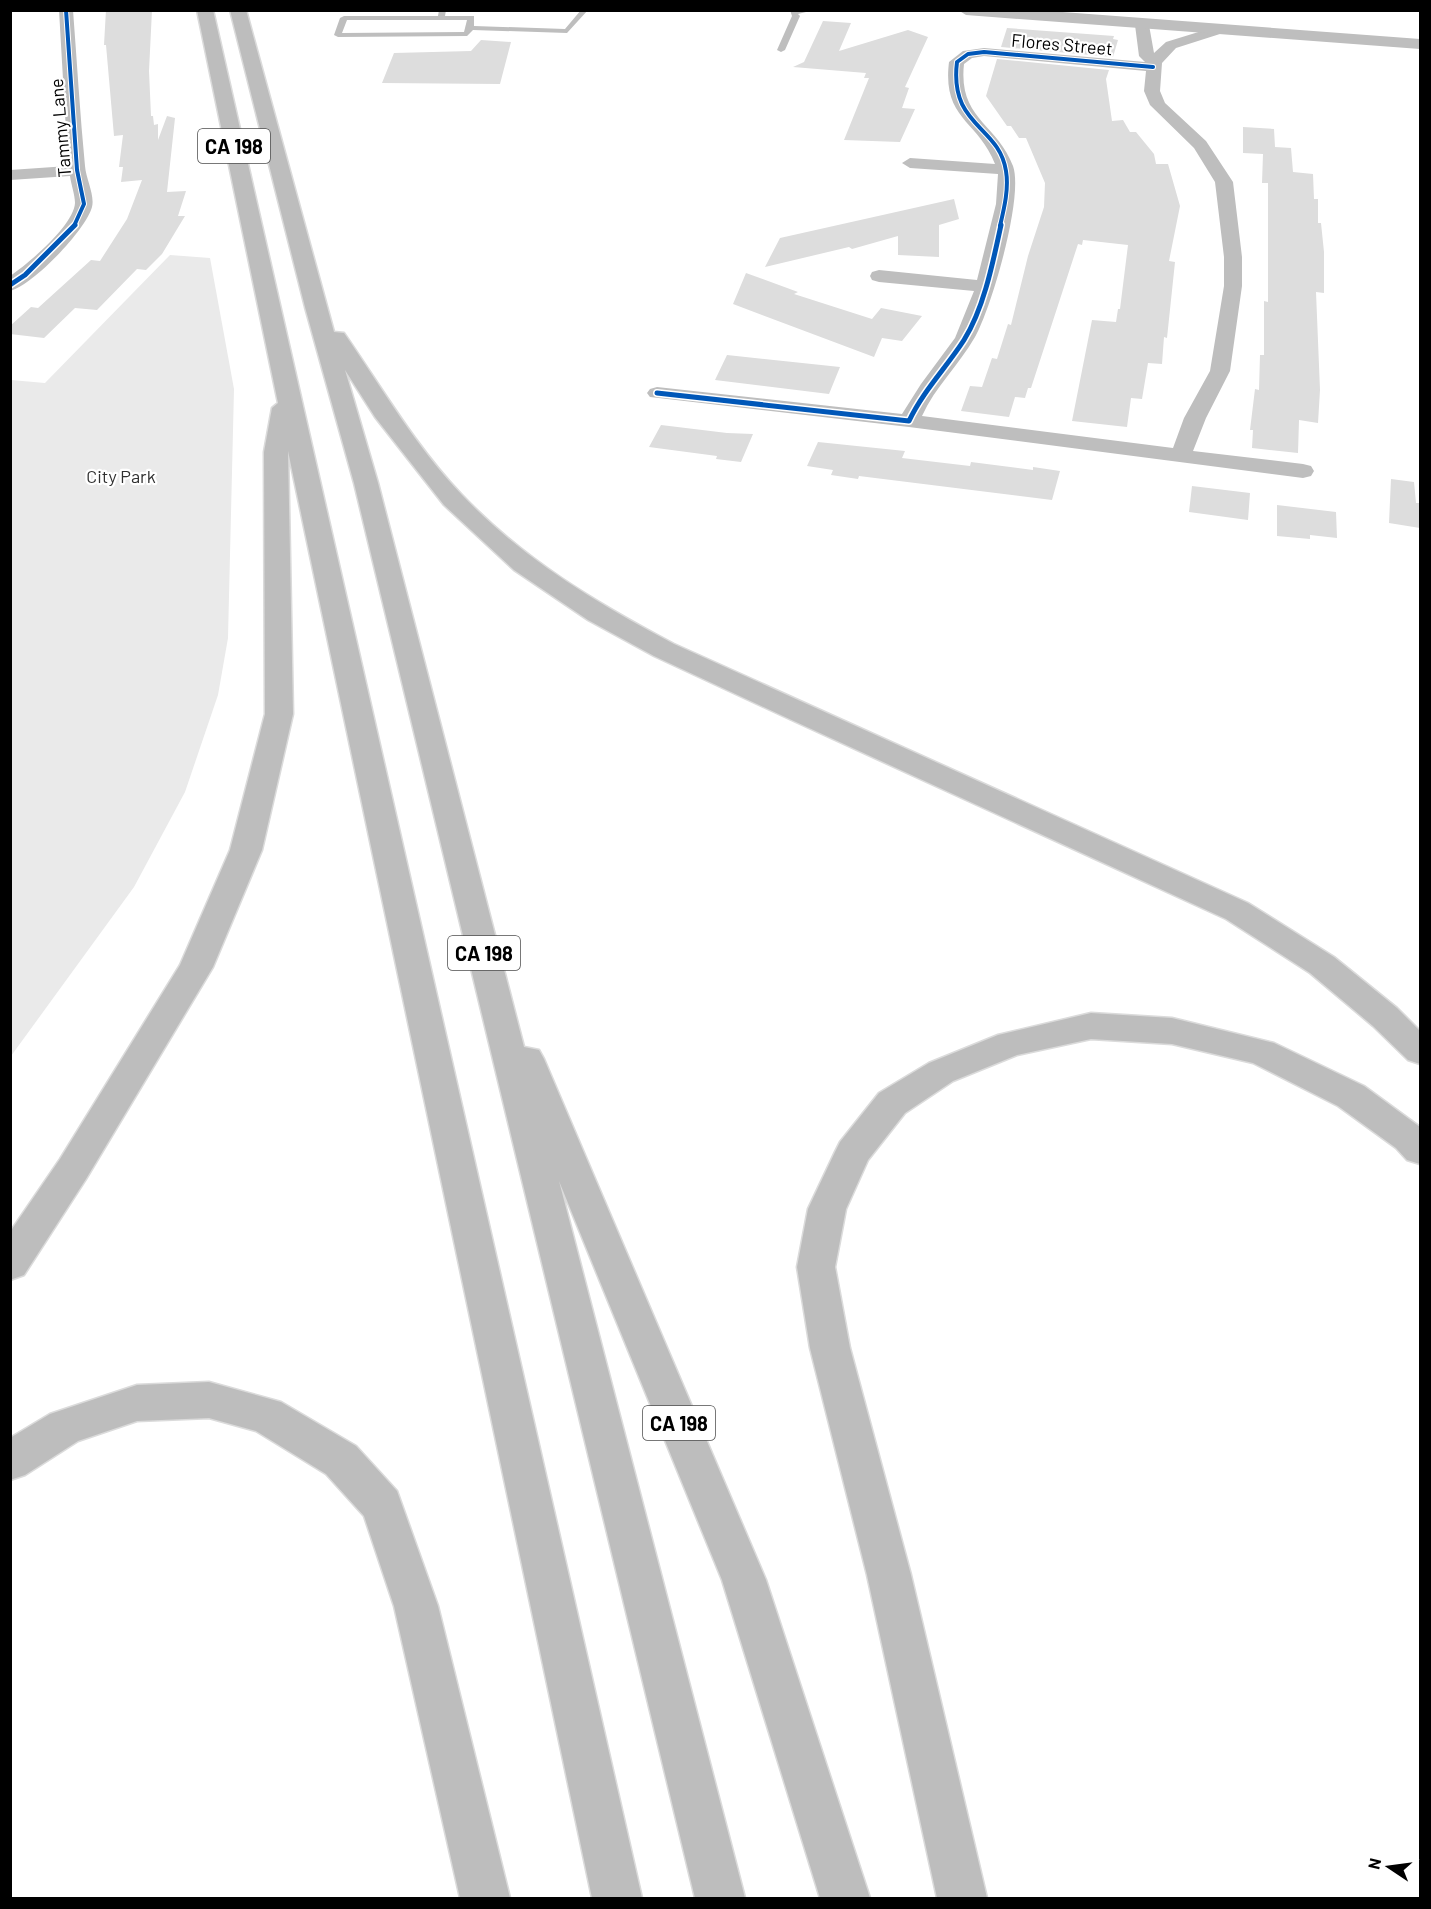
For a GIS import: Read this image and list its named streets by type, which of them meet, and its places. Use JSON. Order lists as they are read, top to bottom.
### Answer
{
  "streets": {
    "highway": ["CA 198"],
    "street": ["Flores Street", "Tammy Lane"]
  },
  "parks": ["City Park"],
  "north": "left"
}
